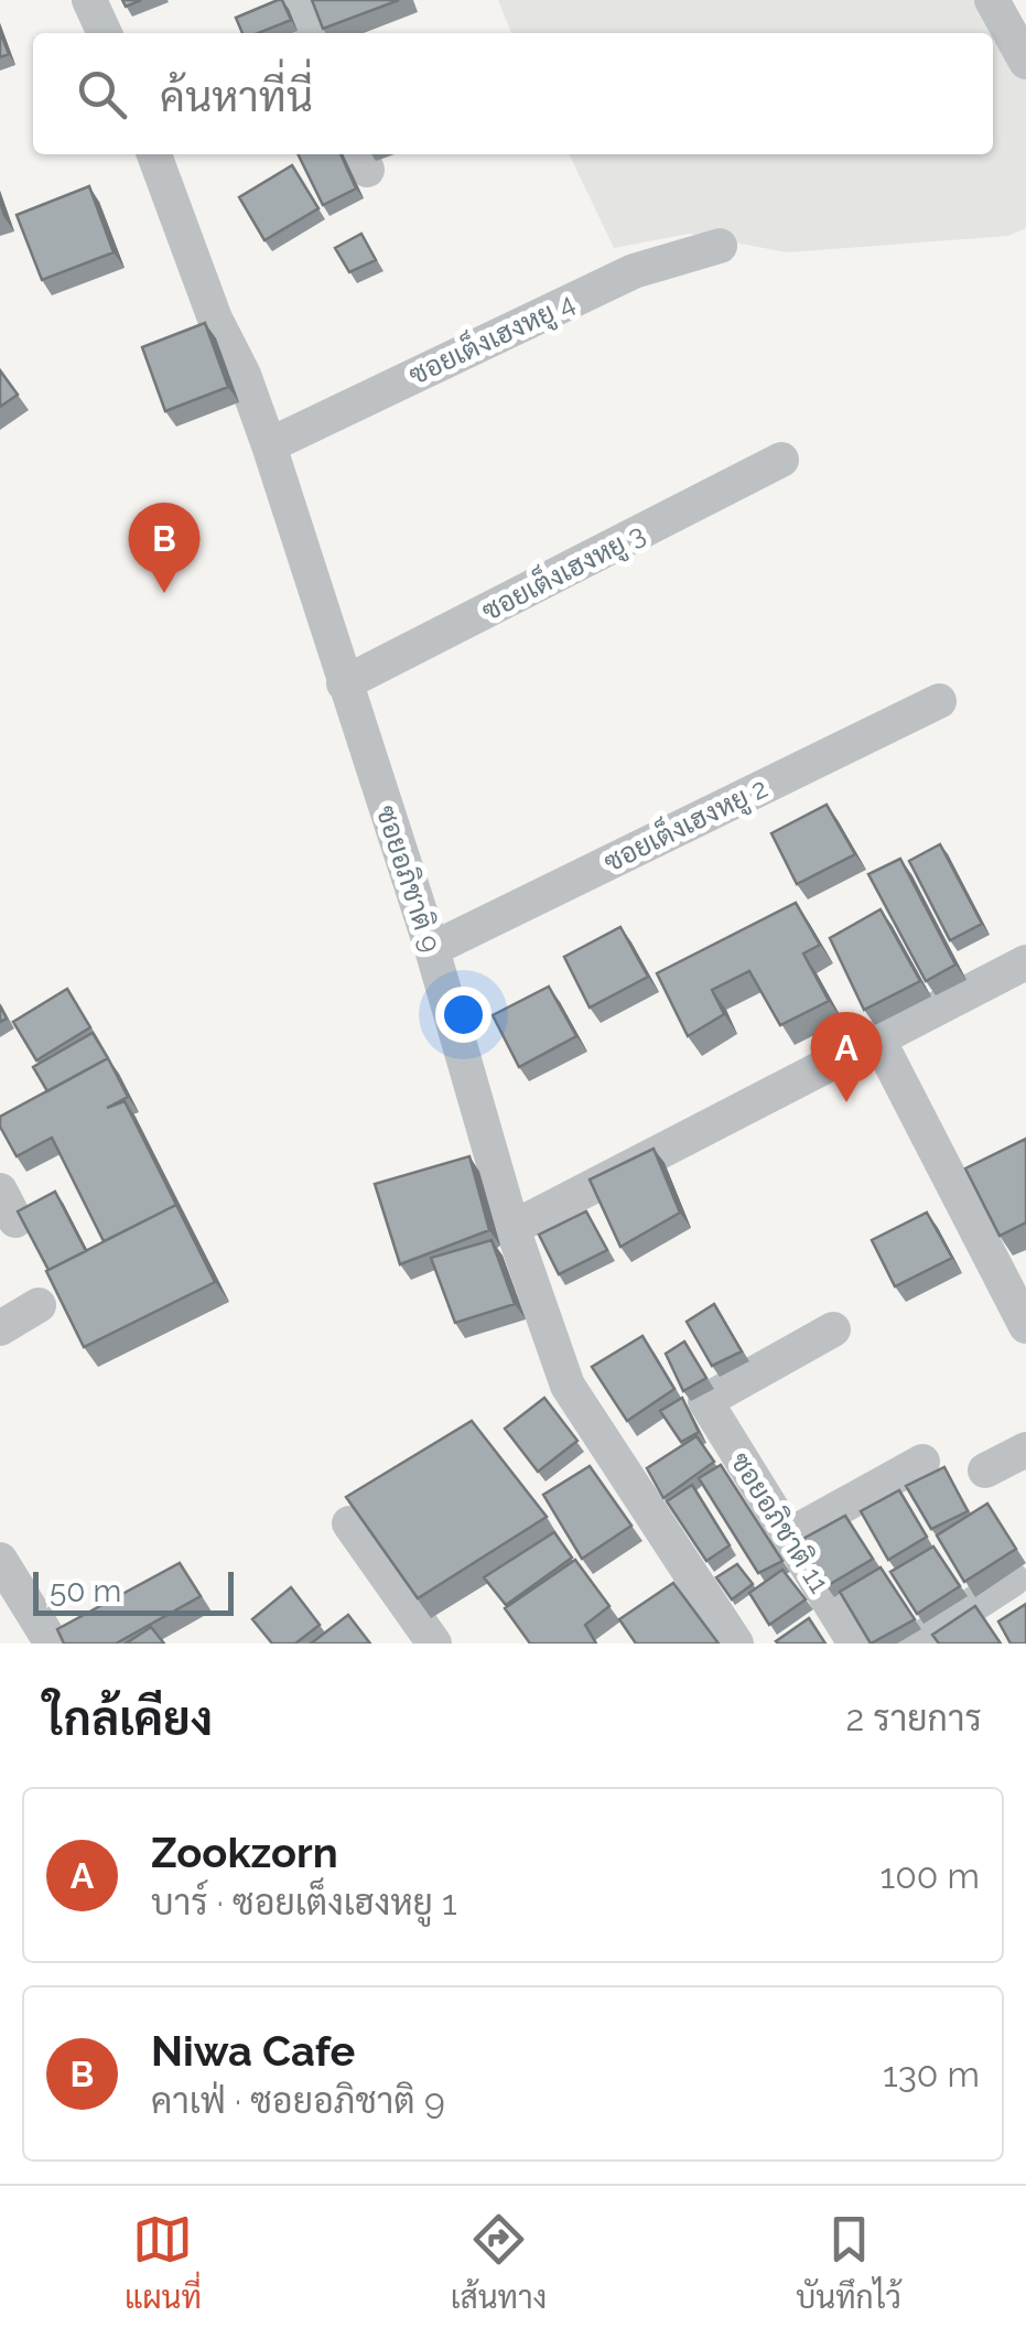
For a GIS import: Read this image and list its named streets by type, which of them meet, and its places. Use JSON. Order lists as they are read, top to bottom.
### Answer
{
  "streets": {
    "street": [
      "ซอยเต็งเฮงหยู 4",
      "ซอยเต็งเฮงหยู 3",
      "ซอยเต็งเฮงหยู 2",
      "ซอยอภิชาติ 9",
      "ซอยอภิชาติ 11"
    ]
  },
  "crossings": [
    ["ซอยเต็งเฮงหยู 4", "ซอยอภิชาติ 9"],
    ["ซอยเต็งเฮงหยู 3", "ซอยอภิชาติ 9"],
    ["ซอยเต็งเฮงหยู 2", "ซอยอภิชาติ 9"]
  ],
  "scale_bar": "50 m",
  "page": {
    "search": "ค้นหาที่นี่",
    "pins": ["B", "A"],
    "scale": "50 m",
    "heading": ["ใกล้เคียง", "2 รายการ"],
    "list": [
      {
        "mark": "A",
        "name": "Zookzorn",
        "note": "บาร์ · ซอยเต็งเฮงหยู 1",
        "value": "100 m"
      },
      {
        "mark": "B",
        "name": "Niwa Cafe",
        "note": "คาเฟ่ · ซอยอภิชาติ 9",
        "value": "130 m"
      }
    ],
    "nav": ["แผนที่", "เส้นทาง", "บันทึกไว้"]
  }
}
